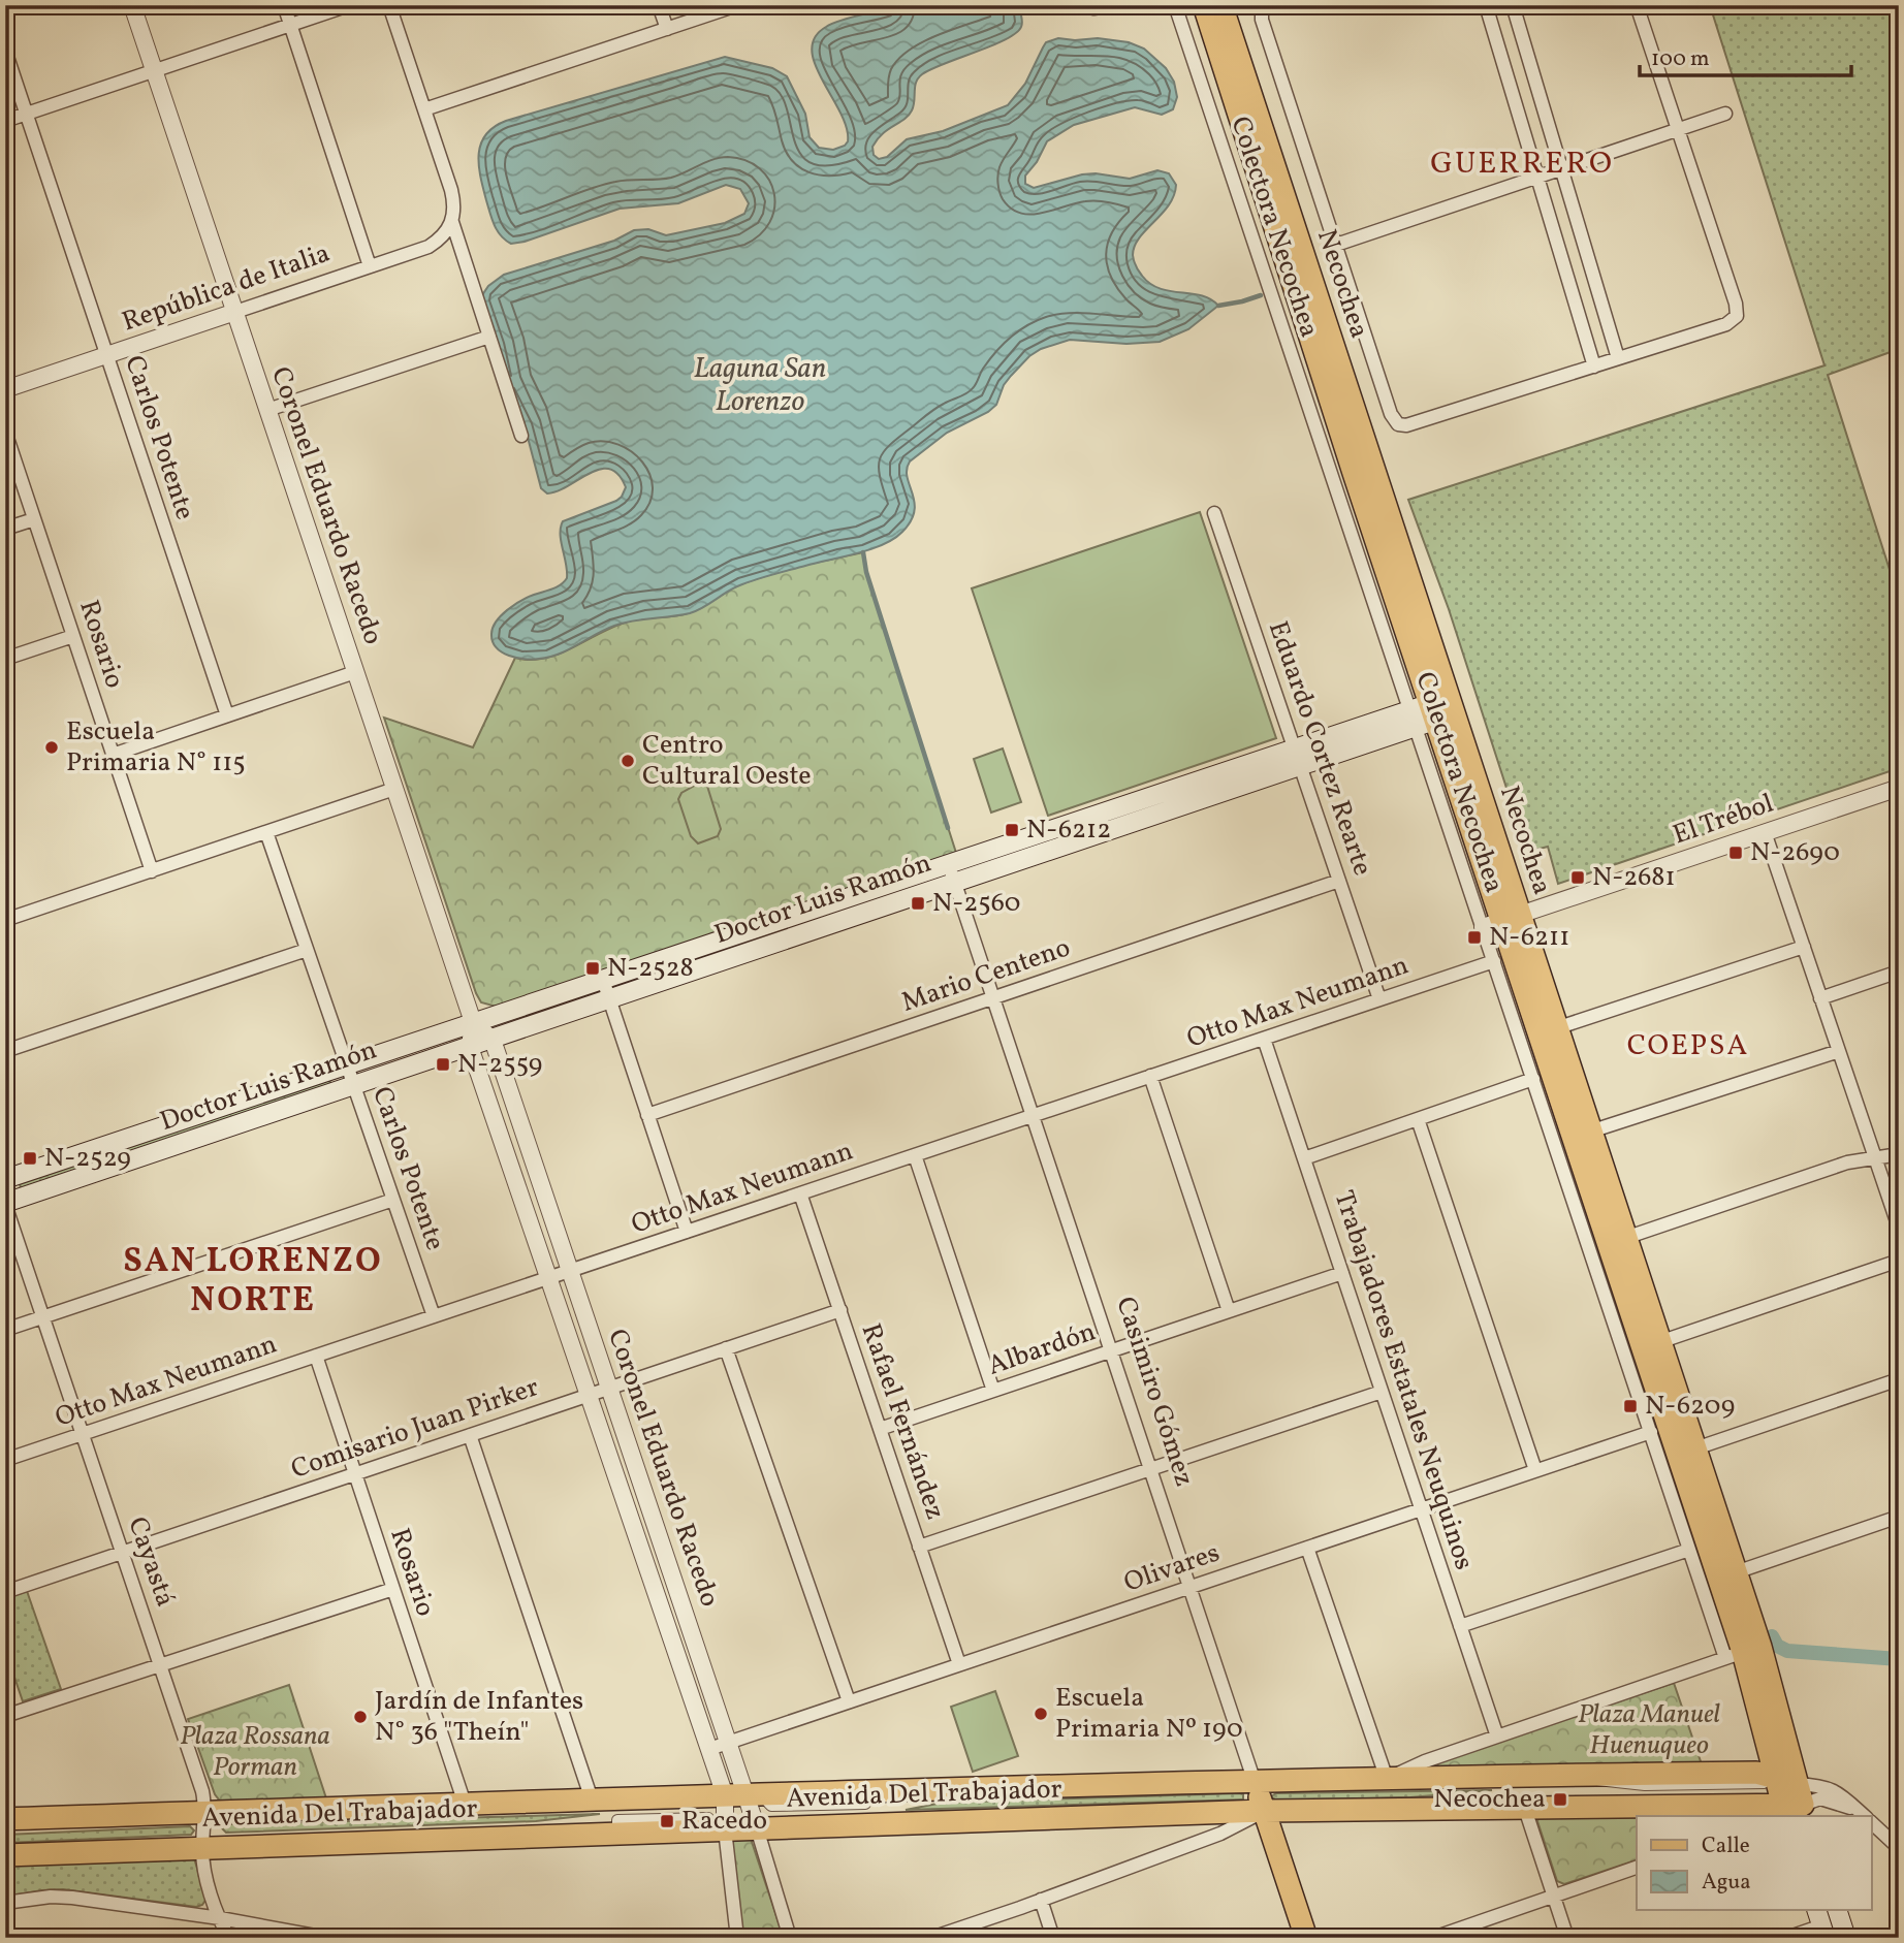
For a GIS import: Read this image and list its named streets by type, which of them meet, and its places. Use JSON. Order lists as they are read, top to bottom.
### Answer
{
  "streets": {
    "main road": [
      "Necochea",
      "Doctor Luis Ramón",
      "Casimiro Gómez",
      "Avenida Del Trabajador"
    ],
    "street": [
      "Colectora Necochea",
      "República de Italia",
      "Carlos Potente",
      "Coronel Eduardo Racedo",
      "Rosario",
      "Eduardo Cortez Rearte",
      "El Trébol",
      "Mario Centeno",
      "Otto Max Neumann",
      "Albardón",
      "Trabajadores Estatales Neuquinos",
      "Rafael Fernández",
      "Comisario Juan Pirker",
      "Cayastá",
      "Olivares"
    ]
  },
  "crossings": [
    ["Colectora Necochea", "Necochea"],
    ["Colectora Necochea", "El Trébol"],
    ["Colectora Necochea", "Doctor Luis Ramón"],
    ["Colectora Necochea", "Otto Max Neumann"],
    ["Colectora Necochea", "Olivares"],
    ["Necochea", "El Trébol"],
    ["Necochea", "Doctor Luis Ramón"],
    ["Necochea", "Avenida Del Trabajador"],
    ["República de Italia", "Carlos Potente"],
    ["República de Italia", "Coronel Eduardo Racedo"],
    ["Carlos Potente", "Doctor Luis Ramón"],
    ["Carlos Potente", "Otto Max Neumann"],
    ["Coronel Eduardo Racedo", "Doctor Luis Ramón"],
    ["Coronel Eduardo Racedo", "Otto Max Neumann"],
    ["Coronel Eduardo Racedo", "Comisario Juan Pirker"],
    ["Coronel Eduardo Racedo", "Olivares"],
    ["Coronel Eduardo Racedo", "Avenida Del Trabajador"],
    ["Rosario", "Otto Max Neumann"],
    ["Rosario", "Comisario Juan Pirker"],
    ["Rosario", "Avenida Del Trabajador"],
    ["Eduardo Cortez Rearte", "Doctor Luis Ramón"],
    ["Eduardo Cortez Rearte", "Mario Centeno"],
    ["Eduardo Cortez Rearte", "Otto Max Neumann"],
    ["Doctor Luis Ramón", "Casimiro Gómez"],
    ["Doctor Luis Ramón", "Cayastá"],
    ["Mario Centeno", "Casimiro Gómez"],
    ["Otto Max Neumann", "Trabajadores Estatales Neuquinos"],
    ["Otto Max Neumann", "Casimiro Gómez"],
    ["Otto Max Neumann", "Rafael Fernández"],
    ["Otto Max Neumann", "Cayastá"],
    ["Albardón", "Trabajadores Estatales Neuquinos"],
    ["Albardón", "Casimiro Gómez"],
    ["Albardón", "Rafael Fernández"],
    ["Trabajadores Estatales Neuquinos", "Olivares"],
    ["Casimiro Gómez", "Olivares"],
    ["Casimiro Gómez", "Avenida Del Trabajador"],
    ["Rafael Fernández", "Comisario Juan Pirker"],
    ["Rafael Fernández", "Olivares"],
    ["Comisario Juan Pirker", "Cayastá"],
    ["Cayastá", "Avenida Del Trabajador"]
  ],
  "districts": ["GUERRERO", "COEPSA", "SAN LORENZO NORTE"],
  "water": ["Laguna San Lorenzo"],
  "parks": ["Plaza Manuel Huenuqueo", "Plaza Rossana Porman"],
  "places": {
    "other": [
      "Escuela Primaria N° 115",
      "Centro Cultural Oeste",
      "Escuela Primaria Nº 190",
      "Jardín de Infantes N° 36 \"Theín\""
    ],
    "transit": [
      "N-6212",
      "N-2690",
      "N-2681",
      "N-2560",
      "N-6211",
      "N-2528",
      "N-2559",
      "N-2529",
      "N-6209",
      "Necochea",
      "Racedo"
    ]
  },
  "legend": ["Calle", "Agua"],
  "scale_bar": "100 m"
}
